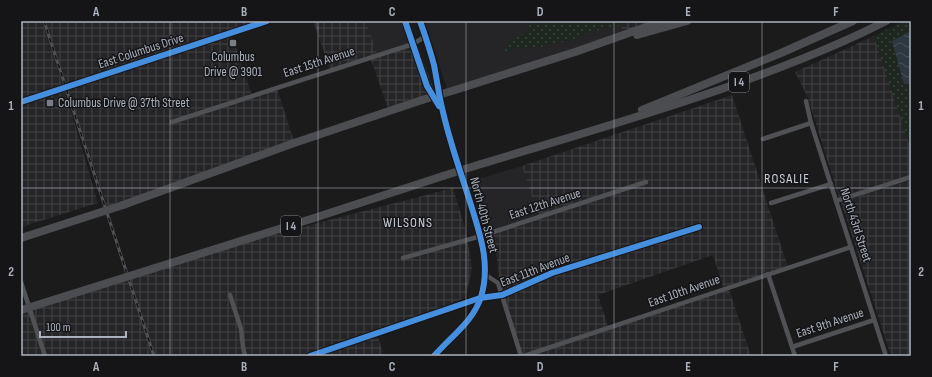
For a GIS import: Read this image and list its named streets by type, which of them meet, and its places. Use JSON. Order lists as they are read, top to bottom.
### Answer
{
  "streets": {
    "highway": ["I 4"],
    "main road": ["East Columbus Drive", "North 40th Street"],
    "street": [
      "East 15th Avenue",
      "East 12th Avenue",
      "North 43rd Street",
      "East 11th Avenue",
      "East 10th Avenue",
      "East 9th Avenue"
    ]
  },
  "crossings": [
    ["East 15th Avenue", "North 40th Street"],
    ["East 12th Avenue", "North 40th Street"],
    ["North 40th Street", "East 11th Avenue"],
    ["North 43rd Street", "East 10th Avenue"],
    ["North 43rd Street", "East 9th Avenue"]
  ],
  "districts": ["ROSALIE", "WILSONS"],
  "places": {
    "transit": ["Columbus Drive @ 3901", "Columbus Drive @ 37th Street"]
  },
  "scale_bar": "100 m",
  "grid": {
    "columns": [
      "A",
      "B",
      "C",
      "D",
      "E",
      "F"
    ],
    "rows": ["1", "2"]
  }
}
